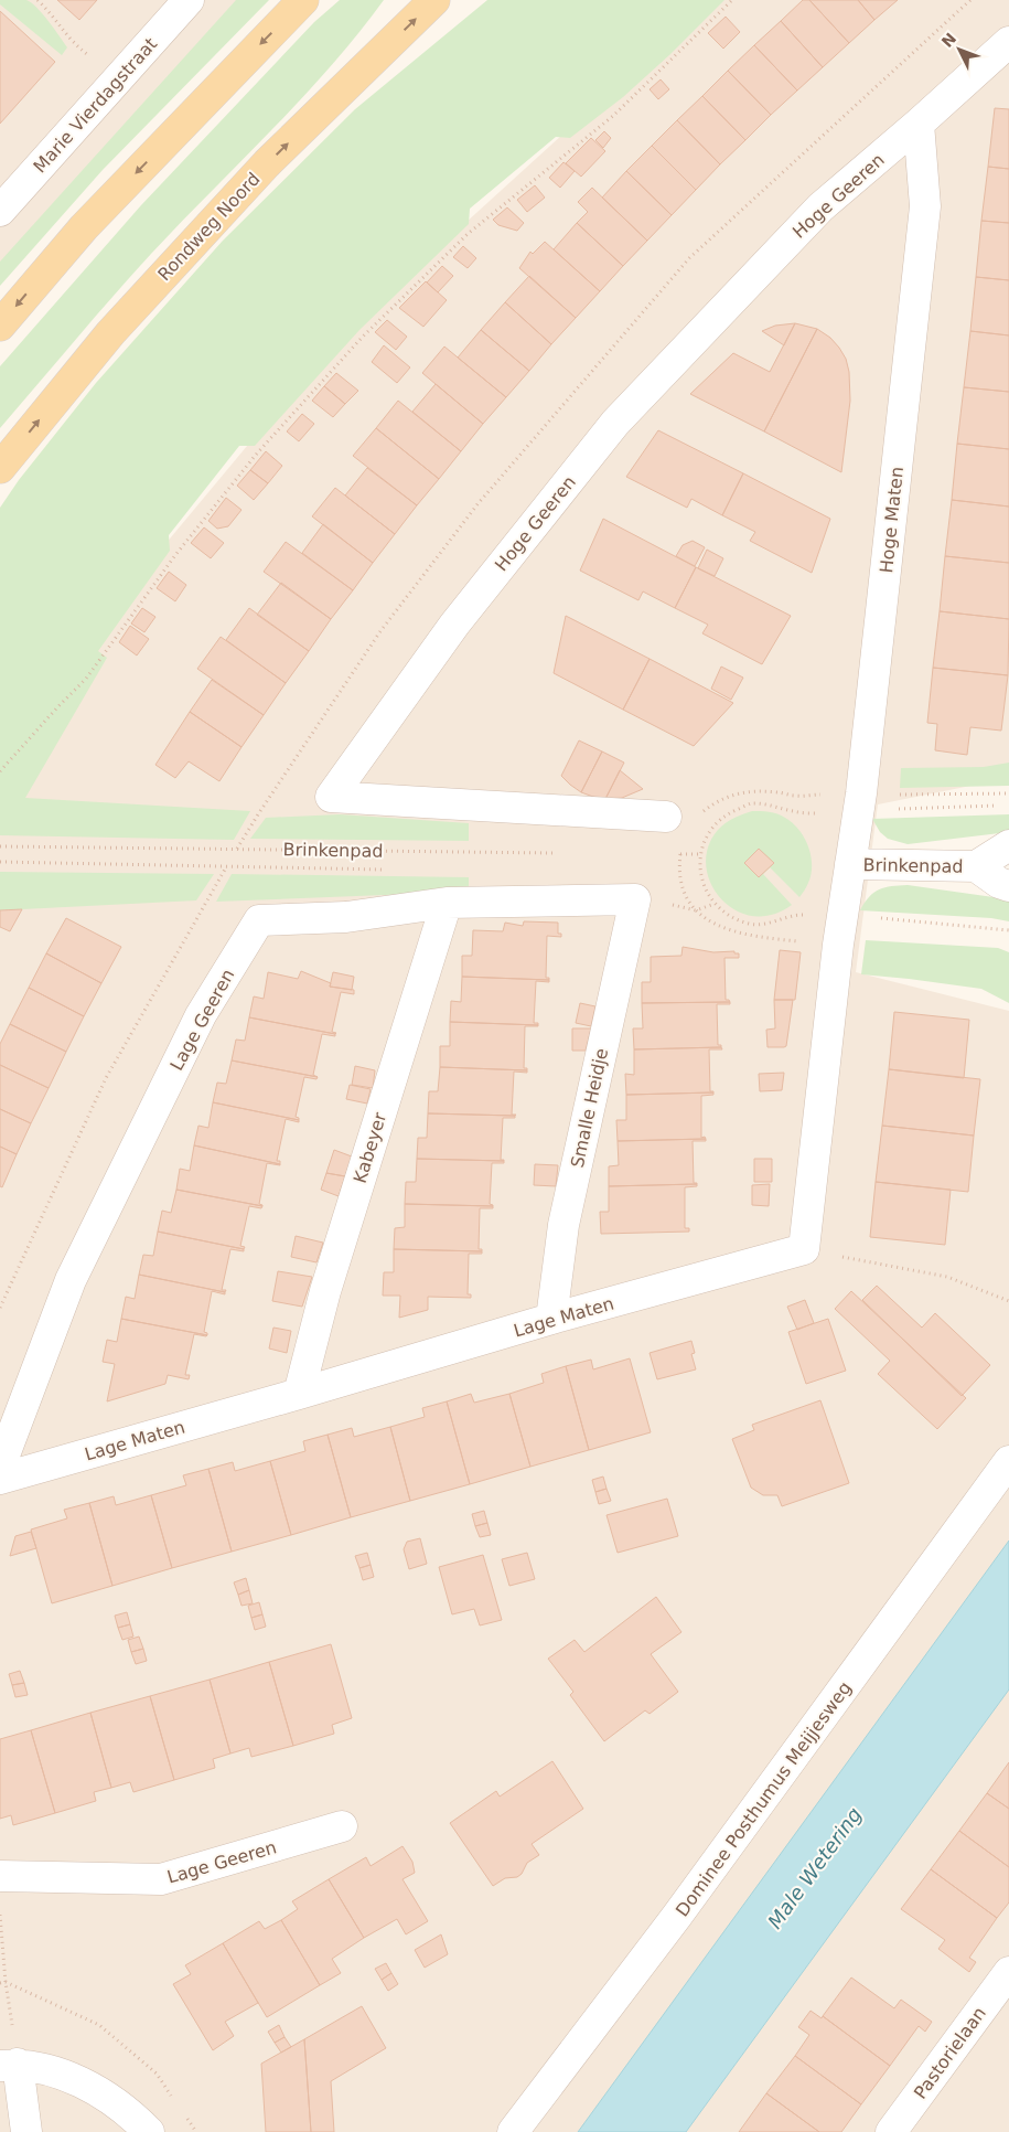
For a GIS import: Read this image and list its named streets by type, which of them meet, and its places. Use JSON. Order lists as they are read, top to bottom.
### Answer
{
  "streets": {
    "main road": ["Rondweg Noord"],
    "street": [
      "Marie Vierdagstraat",
      "Hoge Geeren",
      "Hoge Maten",
      "Brinkenpad",
      "Lage Geeren",
      "Smalle Heidje",
      "Kabeyer",
      "Lage Maten",
      "Dominee Posthumus Meijjesweg",
      "Pastorielaan"
    ]
  },
  "crossings": [
    ["Hoge Geeren", "Hoge Maten"],
    ["Hoge Maten", "Brinkenpad"],
    ["Lage Geeren", "Smalle Heidje"],
    ["Lage Geeren", "Kabeyer"],
    ["Smalle Heidje", "Lage Maten"],
    ["Kabeyer", "Lage Maten"]
  ],
  "water": ["Male Wetering"],
  "north": "top left"
}
